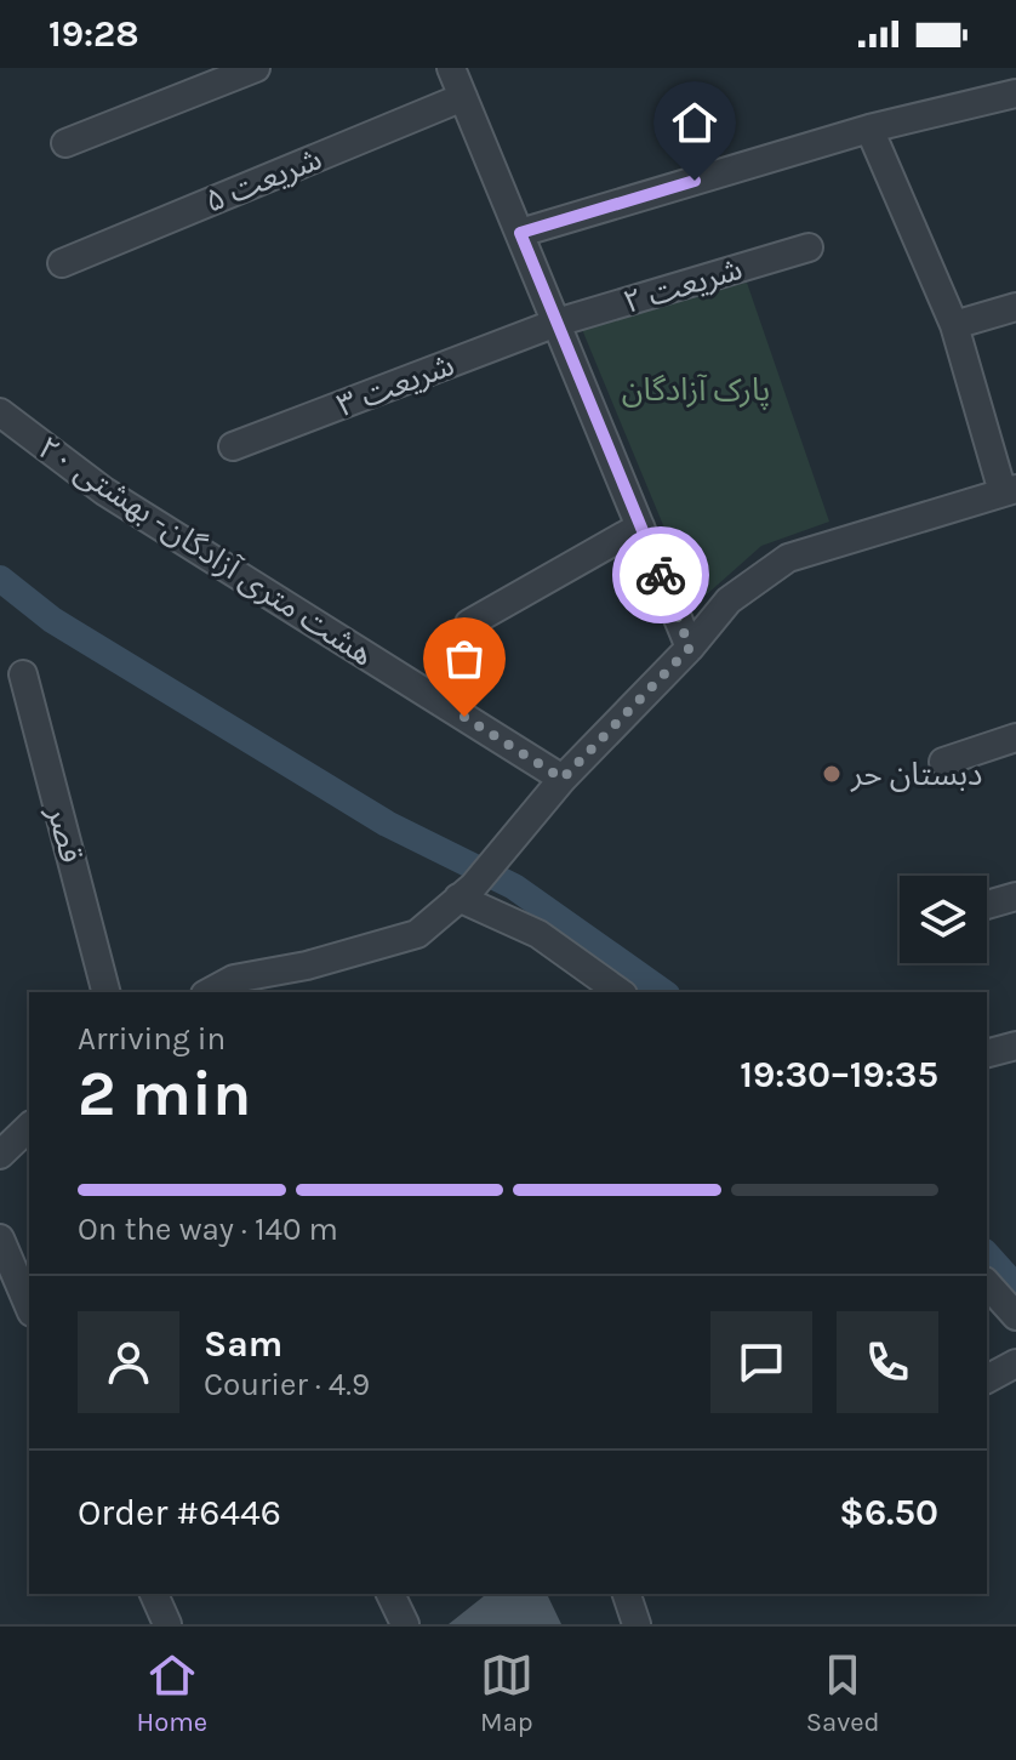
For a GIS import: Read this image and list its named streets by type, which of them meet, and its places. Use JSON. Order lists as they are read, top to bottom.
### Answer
{
  "streets": {
    "street": [
      "۵ شریعت",
      "۲ شریعت",
      "۳ شریعت",
      "هشت متری آزادگان- بهشتی ۲۰",
      "قصر"
    ]
  },
  "crossings": [
    ["۲ شریعت", "۳ شریعت"]
  ],
  "parks": ["پارک آزادگان"],
  "places": ["دبستان حر"],
  "page": {
    "status": "19:28",
    "heading": ["2 min", "Arriving in", "19:30–19:35"],
    "panel": [
      "Sam",
      "Courier · 4.9",
      "Order #6446",
      "$6.50"
    ],
    "bar": "On the way · 140 m",
    "tabs": ["Home", "Map", "Saved"]
  }
}
